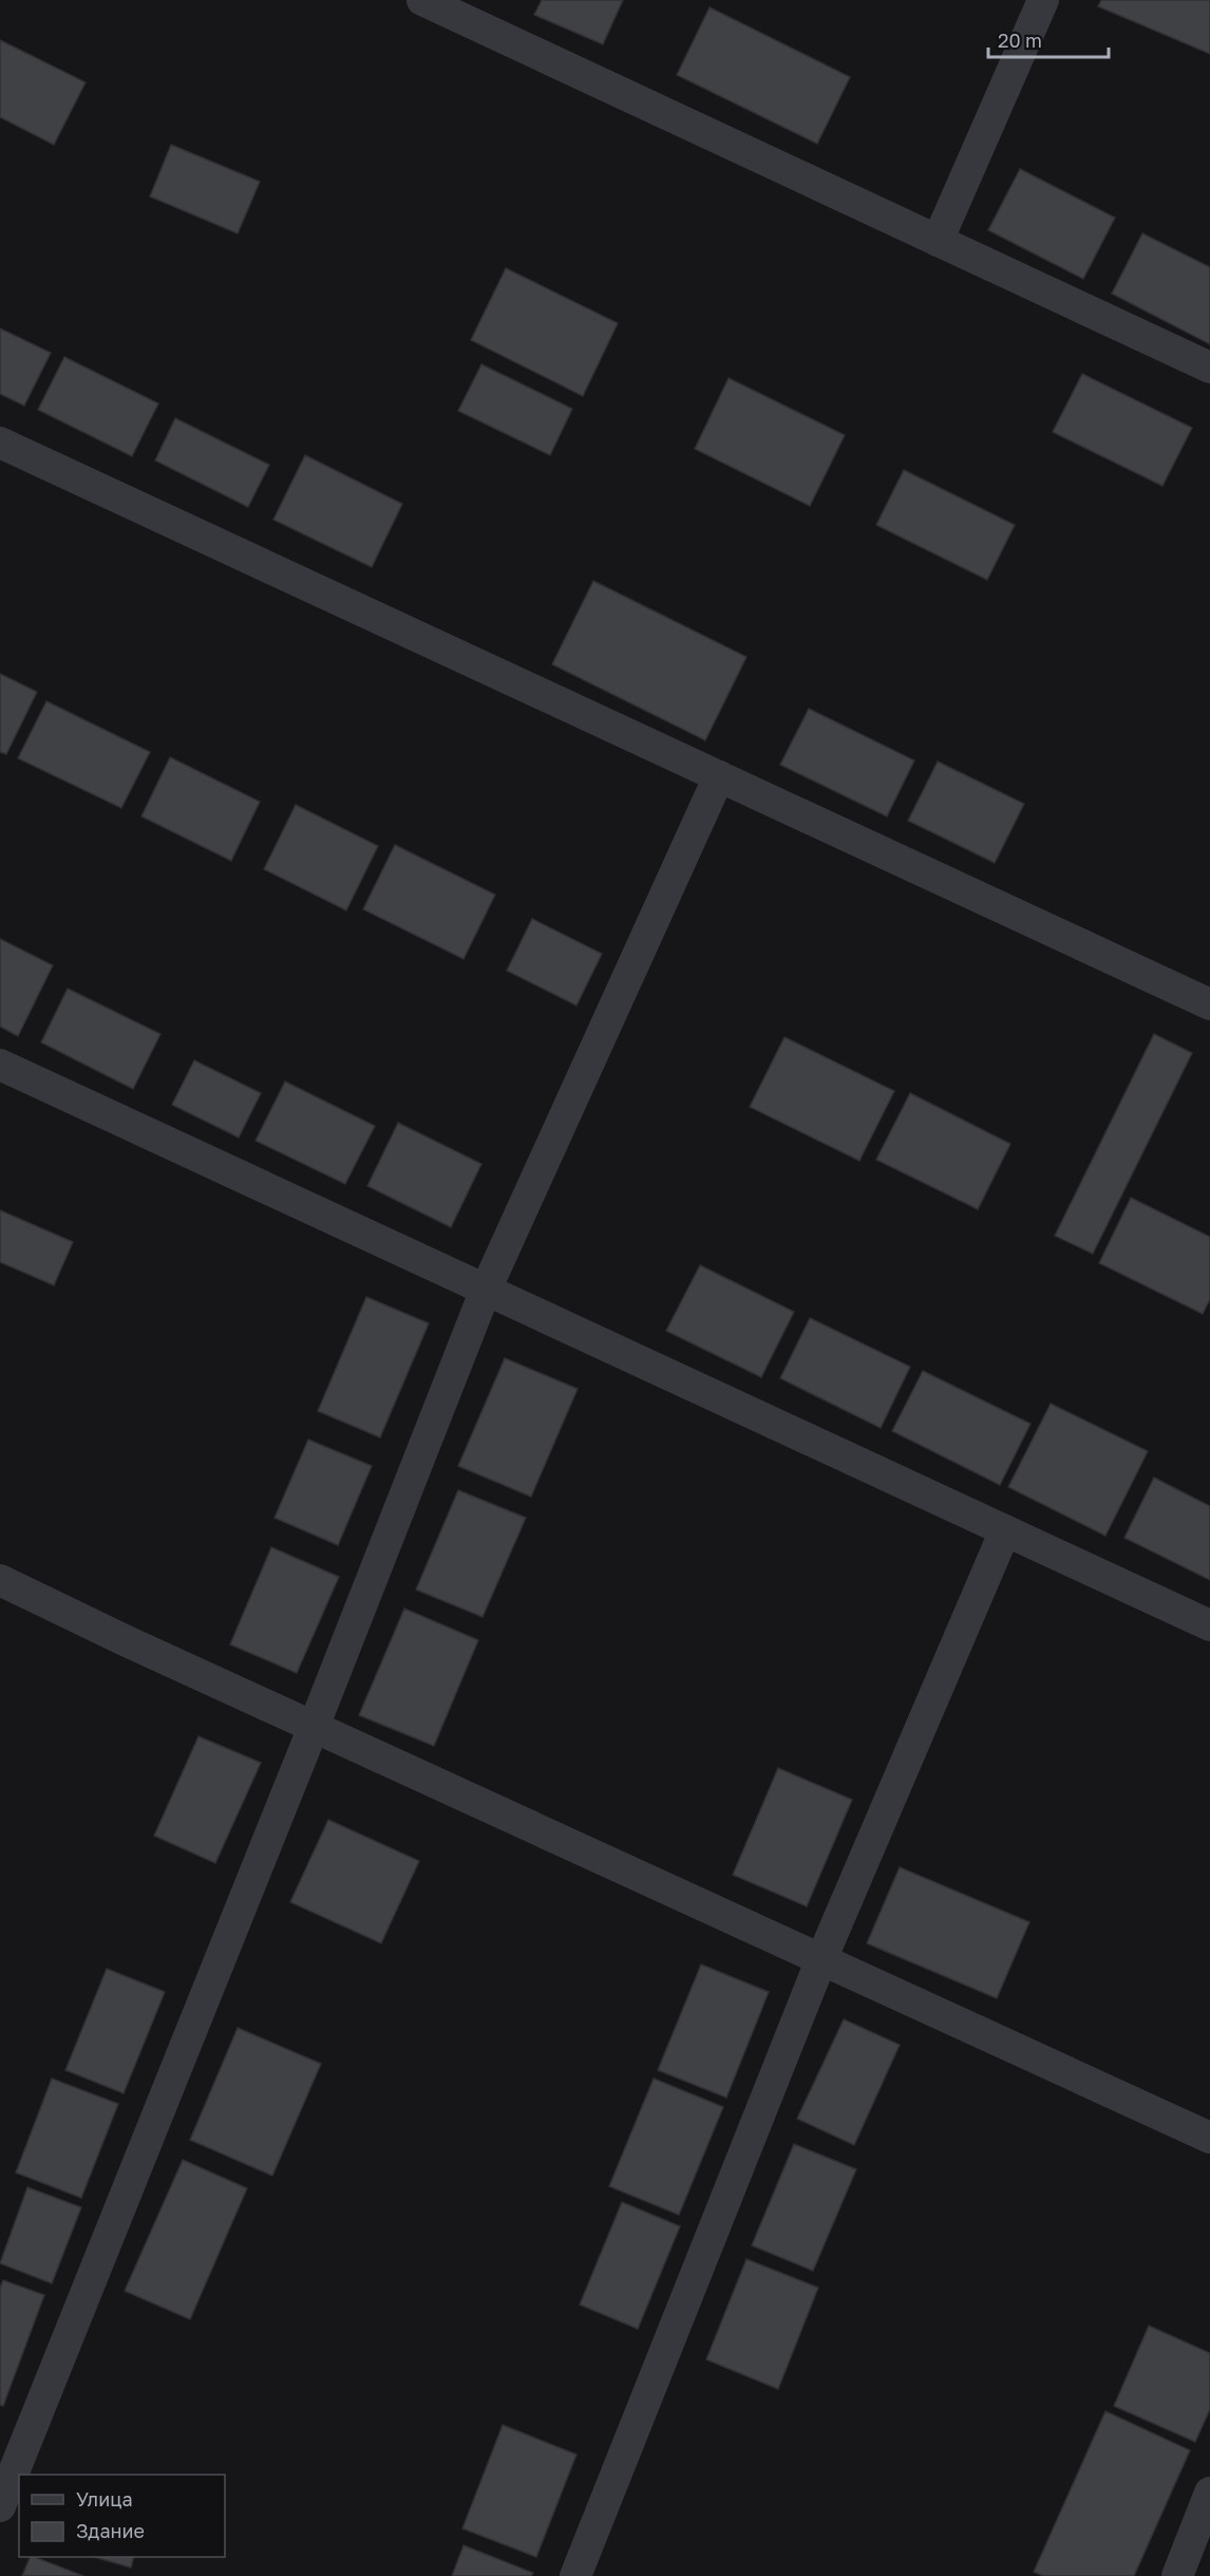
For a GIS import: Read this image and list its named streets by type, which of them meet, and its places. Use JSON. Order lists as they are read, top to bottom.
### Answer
{
  "legend": ["Улица", "Здание"],
  "scale_bar": "20 m"
}
